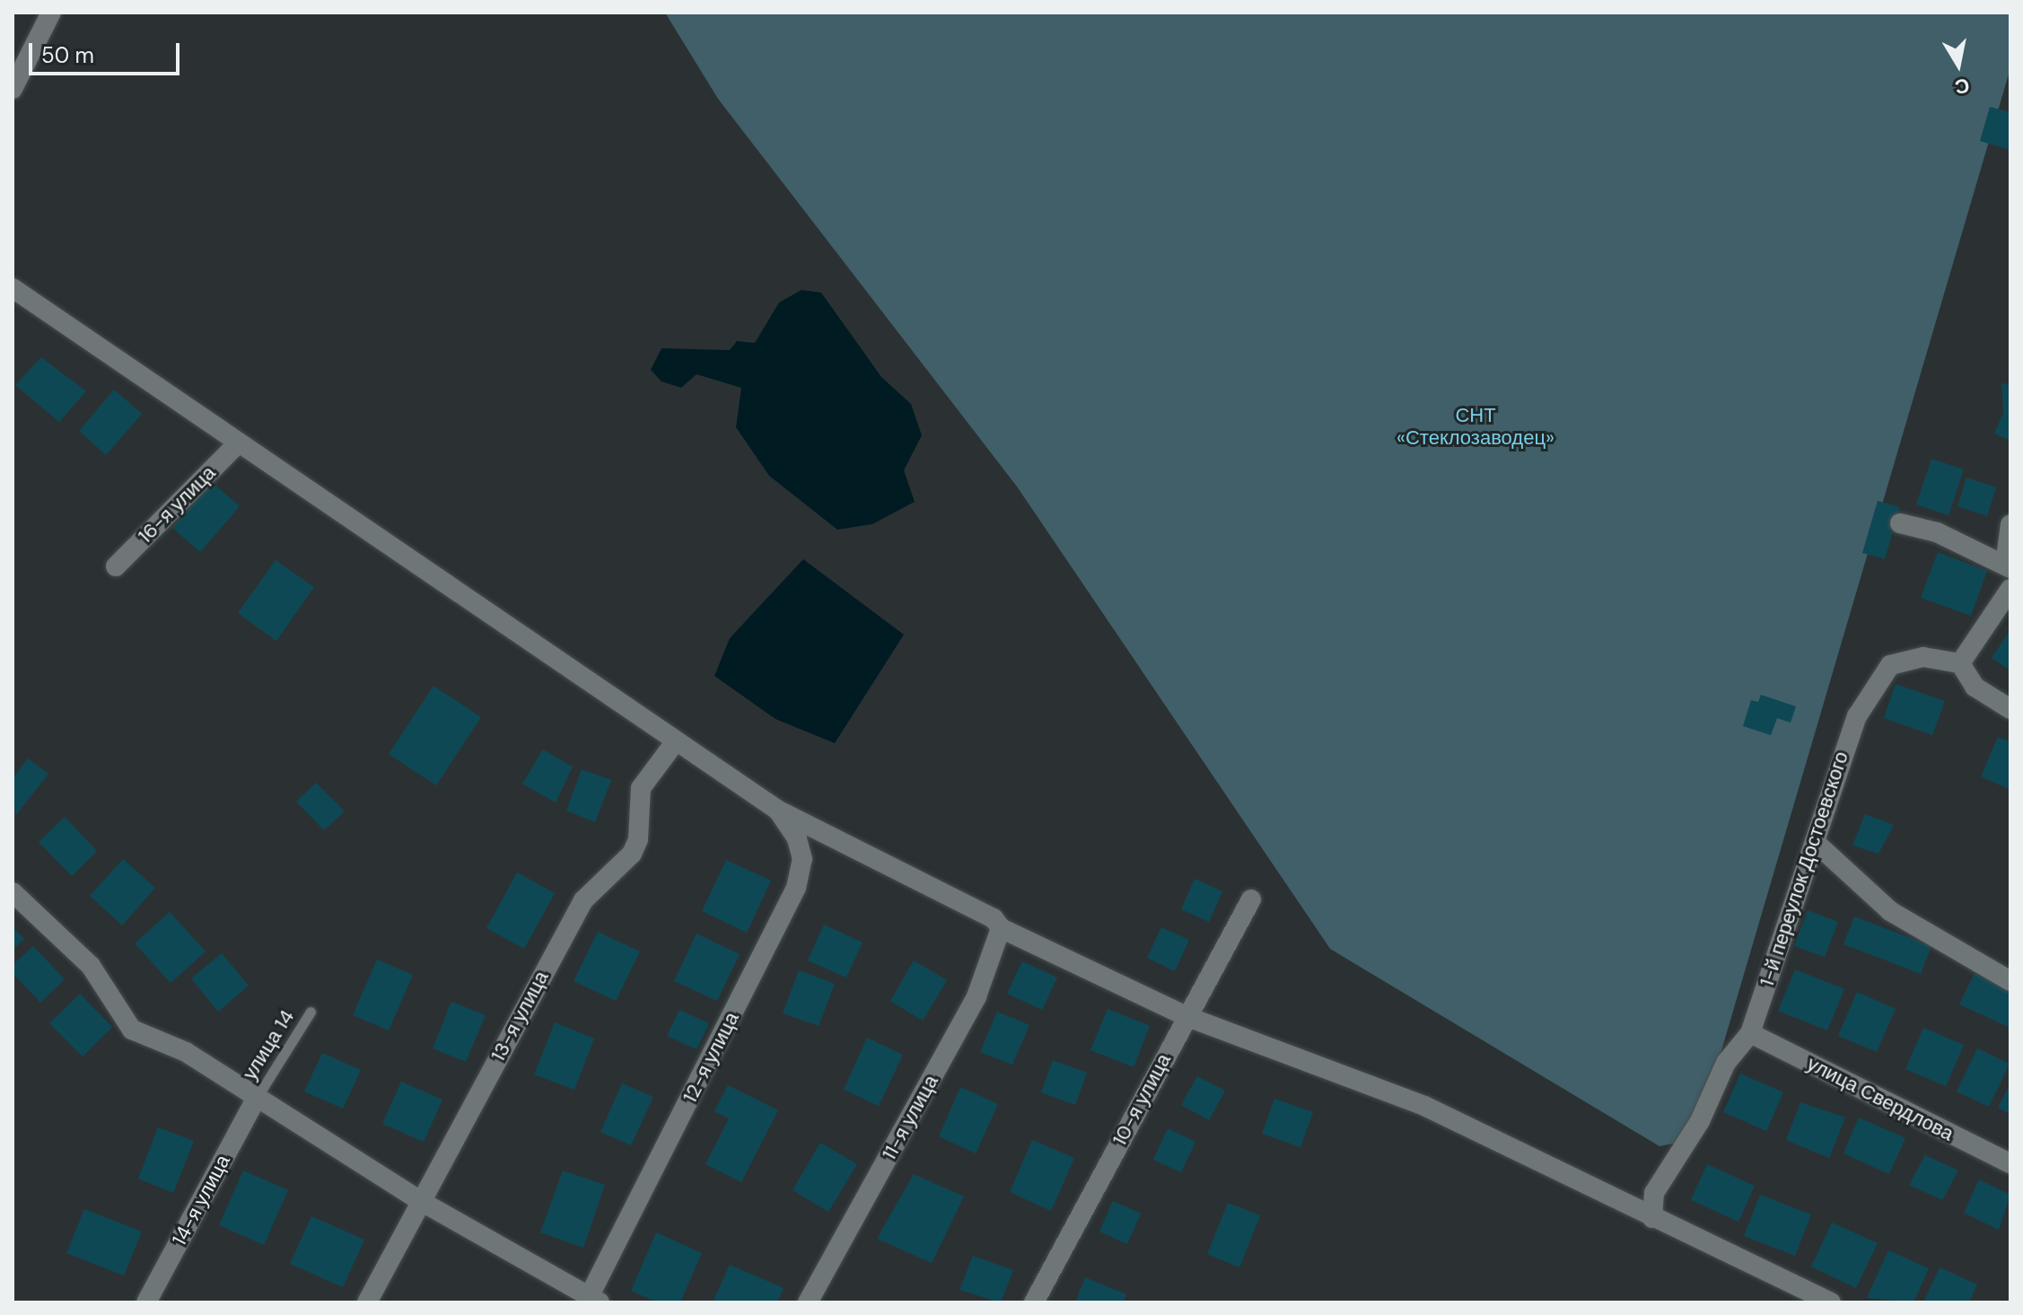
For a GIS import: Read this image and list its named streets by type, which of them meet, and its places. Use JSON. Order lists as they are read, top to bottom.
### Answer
{
  "streets": {
    "street": [
      "16-я улица",
      "1-й переулок Достоевского",
      "13-я улица",
      "12-я улица",
      "улица Свердлова",
      "10-я улица",
      "11-я улица",
      "14-я улица"
    ],
    "lane": ["улица 14"]
  },
  "crossings": [
    ["1-й переулок Достоевского", "улица Свердлова"],
    ["улица 14", "14-я улица"]
  ],
  "parks": ["СНТ «Стеклозаводец»"],
  "scale_bar": "50 m",
  "north": "bottom"
}
